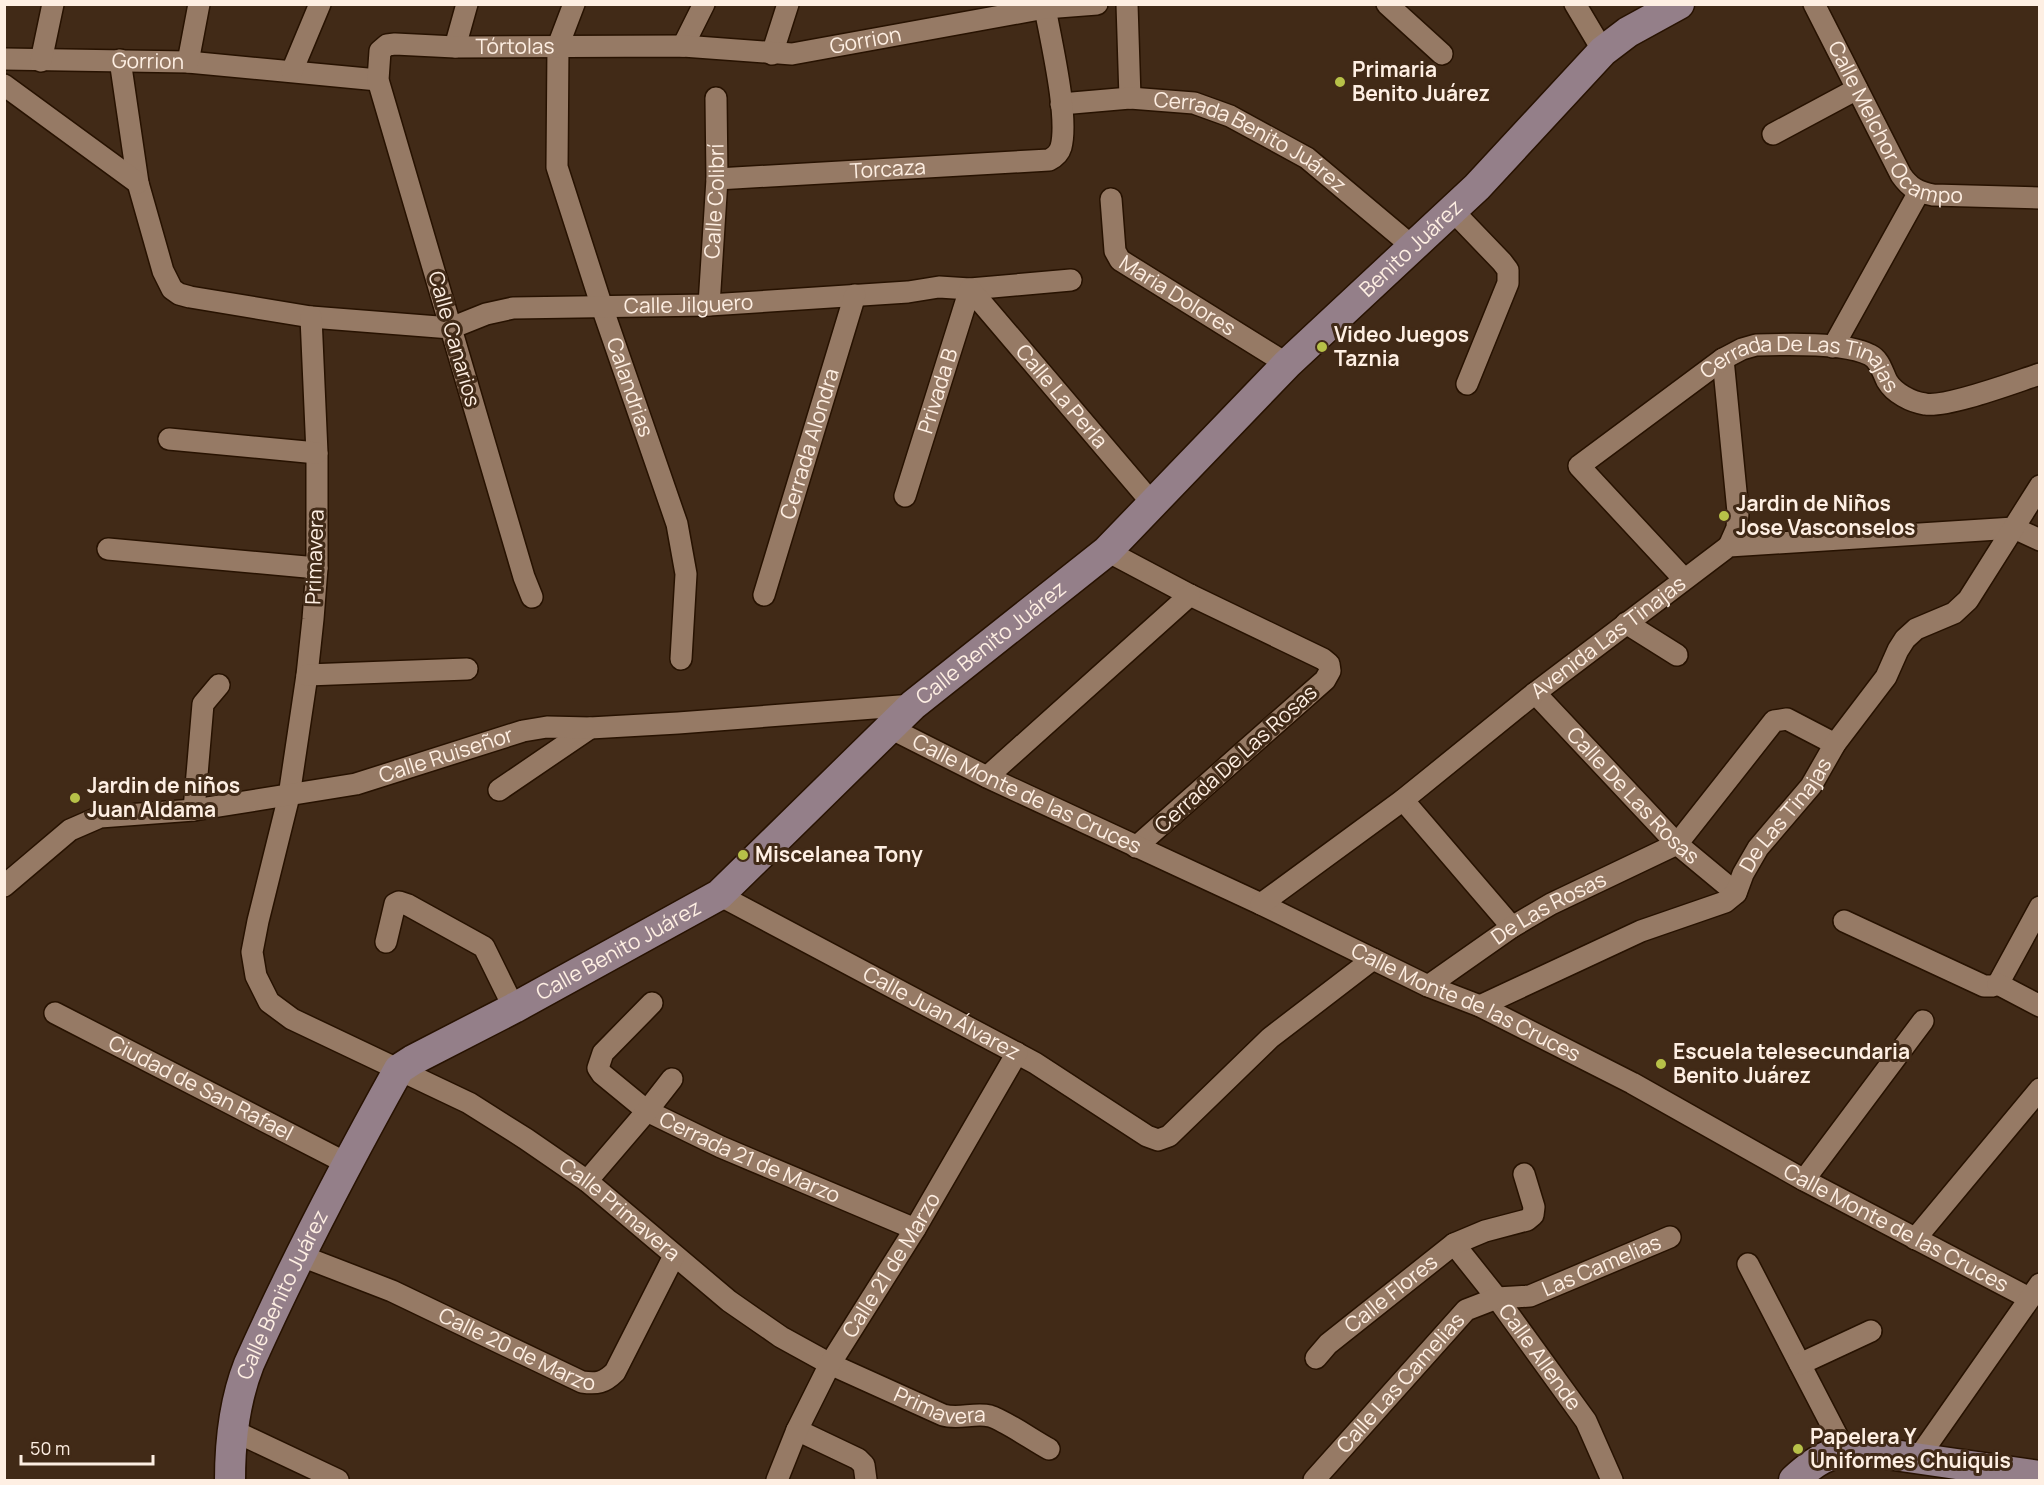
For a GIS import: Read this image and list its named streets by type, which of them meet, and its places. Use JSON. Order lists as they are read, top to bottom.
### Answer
{
  "streets": {
    "street": [
      "Gorrion",
      "Tórtolas",
      "Calle Melchor Ocampo",
      "Cerrada Benito Juárez",
      "Torcaza",
      "Calle Colibrí",
      "Benito Juárez",
      "Maria Dolores",
      "Calle Jilguero",
      "Calle Canarios",
      "Calandrias",
      "Cerrada De Las Tinajas",
      "Privada B",
      "Calle La Perla",
      "Cerrada Alondra",
      "Primavera",
      "Avenida Las Tinajas",
      "Calle Benito Juárez",
      "Calle Ruiseñor",
      "Cerrada De Las Rosas",
      "Calle Monte de las Cruces",
      "Calle De Las Rosas",
      "De Las Tinajas",
      "De Las Rosas",
      "Calle Juan Álvarez",
      "Ciudad de San Rafael",
      "Cerrada 21 de Marzo",
      "Calle Primavera",
      "Calle 21 de Marzo",
      "Las Camelias",
      "Calle Flores",
      "Calle 20 de Marzo",
      "Calle Allende",
      "Calle Las Camelias"
    ]
  },
  "crossings": [
    ["Gorrion", "Tórtolas"],
    ["Gorrion", "Calle Canarios"],
    ["Tórtolas", "Calle Canarios"],
    ["Tórtolas", "Calandrias"],
    ["Cerrada Benito Juárez", "Torcaza"],
    ["Cerrada Benito Juárez", "Benito Juárez"],
    ["Torcaza", "Calle Colibrí"],
    ["Calle Colibrí", "Calle Jilguero"],
    ["Benito Juárez", "Maria Dolores"],
    ["Benito Juárez", "Calle La Perla"],
    ["Benito Juárez", "Calle Benito Juárez"],
    ["Calle Jilguero", "Calle Canarios"],
    ["Calle Jilguero", "Calandrias"],
    ["Calle Jilguero", "Privada B"],
    ["Calle Jilguero", "Calle La Perla"],
    ["Calle Jilguero", "Cerrada Alondra"],
    ["Calle Jilguero", "Primavera"],
    ["Cerrada De Las Tinajas", "Avenida Las Tinajas"],
    ["Privada B", "Calle La Perla"],
    ["Calle La Perla", "Calle Benito Juárez"],
    ["Primavera", "Calle Ruiseñor"],
    ["Primavera", "Calle Primavera"],
    ["Primavera", "Calle 21 de Marzo"],
    ["Avenida Las Tinajas", "Calle Monte de las Cruces"],
    ["Avenida Las Tinajas", "Calle De Las Rosas"],
    ["Calle Benito Juárez", "Calle Ruiseñor"],
    ["Calle Benito Juárez", "Cerrada De Las Rosas"],
    ["Calle Benito Juárez", "Calle Monte de las Cruces"],
    ["Calle Benito Juárez", "Calle Juan Álvarez"],
    ["Calle Benito Juárez", "Ciudad de San Rafael"],
    ["Calle Benito Juárez", "Calle Primavera"],
    ["Calle Benito Juárez", "Calle 20 de Marzo"],
    ["Calle Ruiseñor", "Calle Primavera"],
    ["Cerrada De Las Rosas", "Calle Monte de las Cruces"],
    ["Calle Monte de las Cruces", "De Las Tinajas"],
    ["Calle Monte de las Cruces", "De Las Rosas"],
    ["Calle Monte de las Cruces", "Calle Juan Álvarez"],
    ["Calle De Las Rosas", "De Las Tinajas"],
    ["Calle De Las Rosas", "De Las Rosas"],
    ["Calle Juan Álvarez", "Calle 21 de Marzo"],
    ["Cerrada 21 de Marzo", "Calle 21 de Marzo"],
    ["Calle Primavera", "Calle 21 de Marzo"],
    ["Calle Primavera", "Calle 20 de Marzo"],
    ["Las Camelias", "Calle Allende"],
    ["Las Camelias", "Calle Las Camelias"],
    ["Calle Flores", "Calle Allende"],
    ["Calle Allende", "Calle Las Camelias"]
  ],
  "places": [
    "Primaria Benito Juárez",
    "Video Juegos Taznia",
    "Jardin de Niños Jose Vasconselos",
    "Jardin de niños Juan Aldama",
    "Miscelanea Tony",
    "Escuela telesecundaria Benito Juárez",
    "Papelera Y Uniformes Chuiquis"
  ],
  "scale_bar": "50 m"
}
